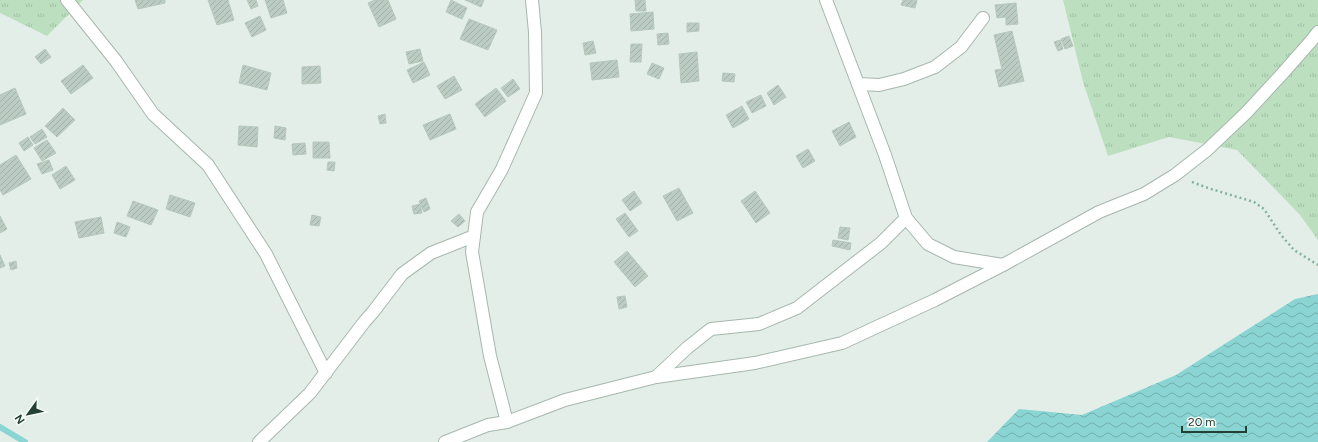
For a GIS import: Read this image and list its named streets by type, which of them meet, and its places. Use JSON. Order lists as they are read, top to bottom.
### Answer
{
  "scale_bar": "20 m",
  "north": "bottom left"
}
